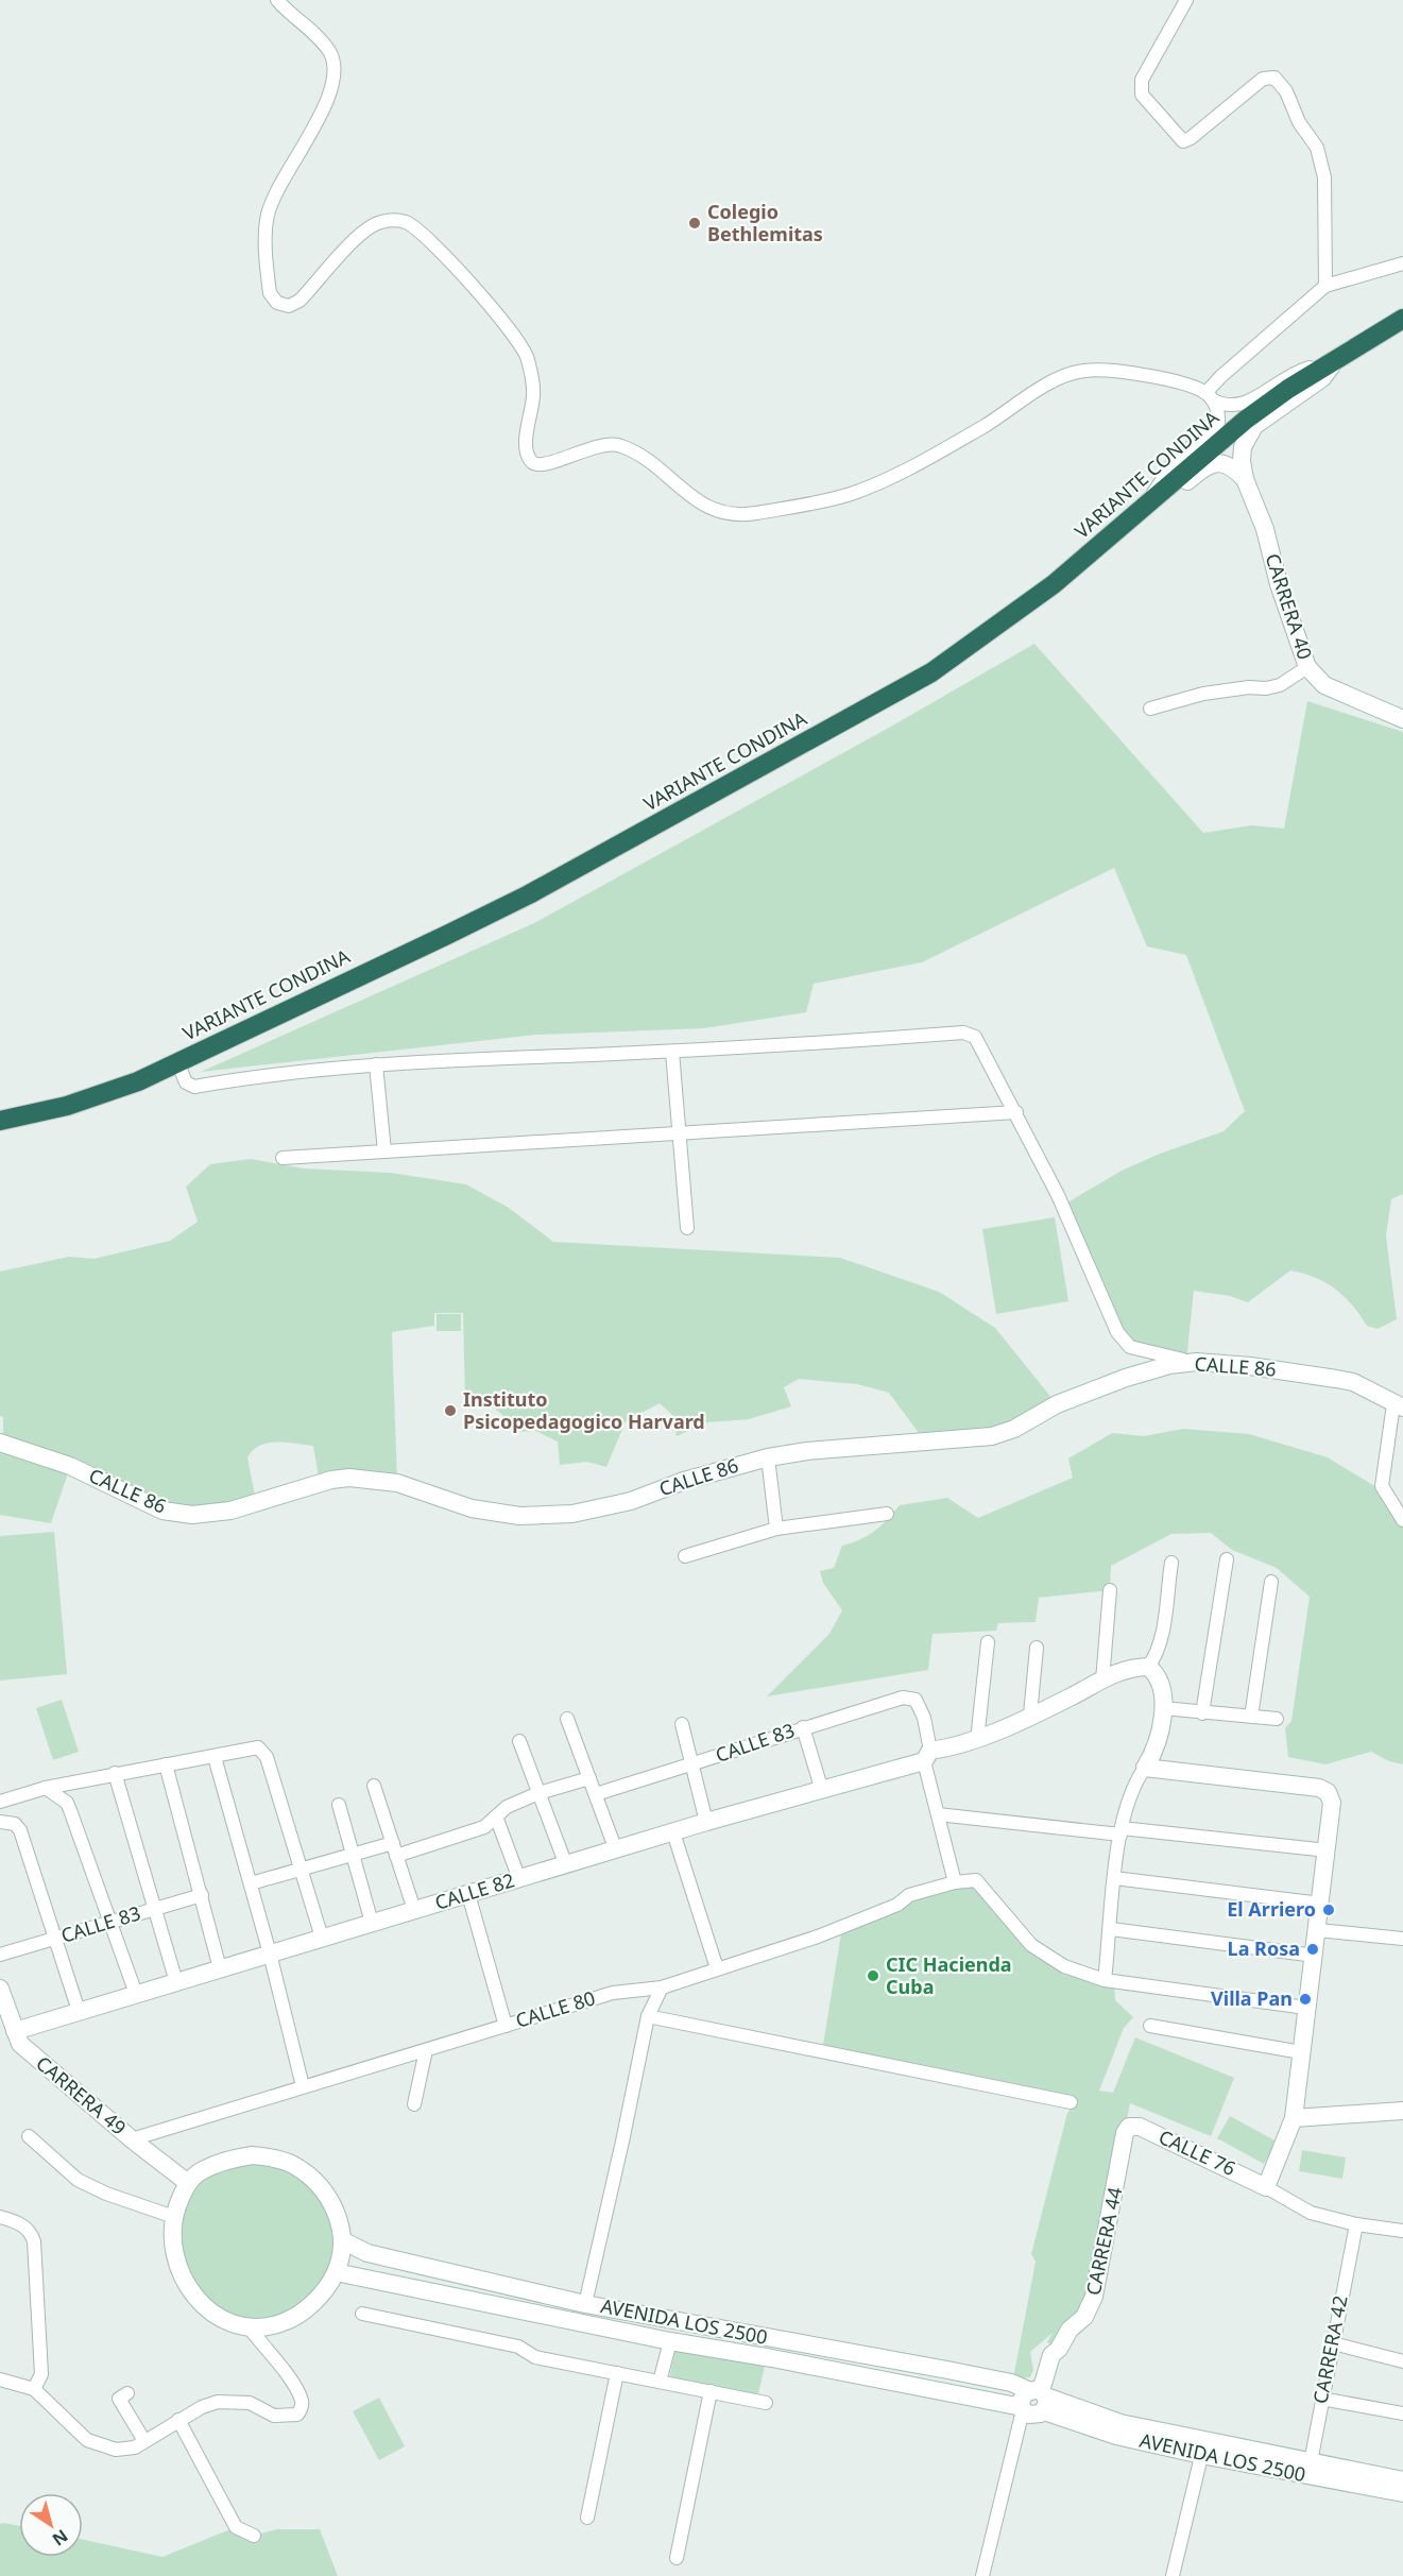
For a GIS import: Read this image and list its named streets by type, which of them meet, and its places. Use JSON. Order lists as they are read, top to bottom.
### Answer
{
  "streets": {
    "highway": ["VARIANTE CONDINA"],
    "main road": [
      "CARRERA 40",
      "CALLE 86",
      "CALLE 82",
      "CARRERA 49",
      "CALLE 76",
      "CARRERA 44",
      "AVENIDA LOS 2500"
    ],
    "street": ["CALLE 83", "CALLE 80", "CARRERA 42"]
  },
  "crossings": [
    ["VARIANTE CONDINA", "CARRERA 40"],
    ["CALLE 83", "CALLE 82"],
    ["CALLE 82", "CARRERA 49"],
    ["CALLE 80", "CARRERA 49"],
    ["CARRERA 49", "AVENIDA LOS 2500"],
    ["CALLE 76", "CARRERA 44"],
    ["CALLE 76", "CARRERA 42"],
    ["CARRERA 44", "AVENIDA LOS 2500"],
    ["AVENIDA LOS 2500", "CARRERA 42"]
  ],
  "places": [
    "Colegio Bethlemitas",
    "Instituto Psicopedagogico Harvard",
    "El Arriero",
    "La Rosa",
    "CIC Hacienda Cuba",
    "Villa Pan"
  ],
  "north": "bottom right"
}
